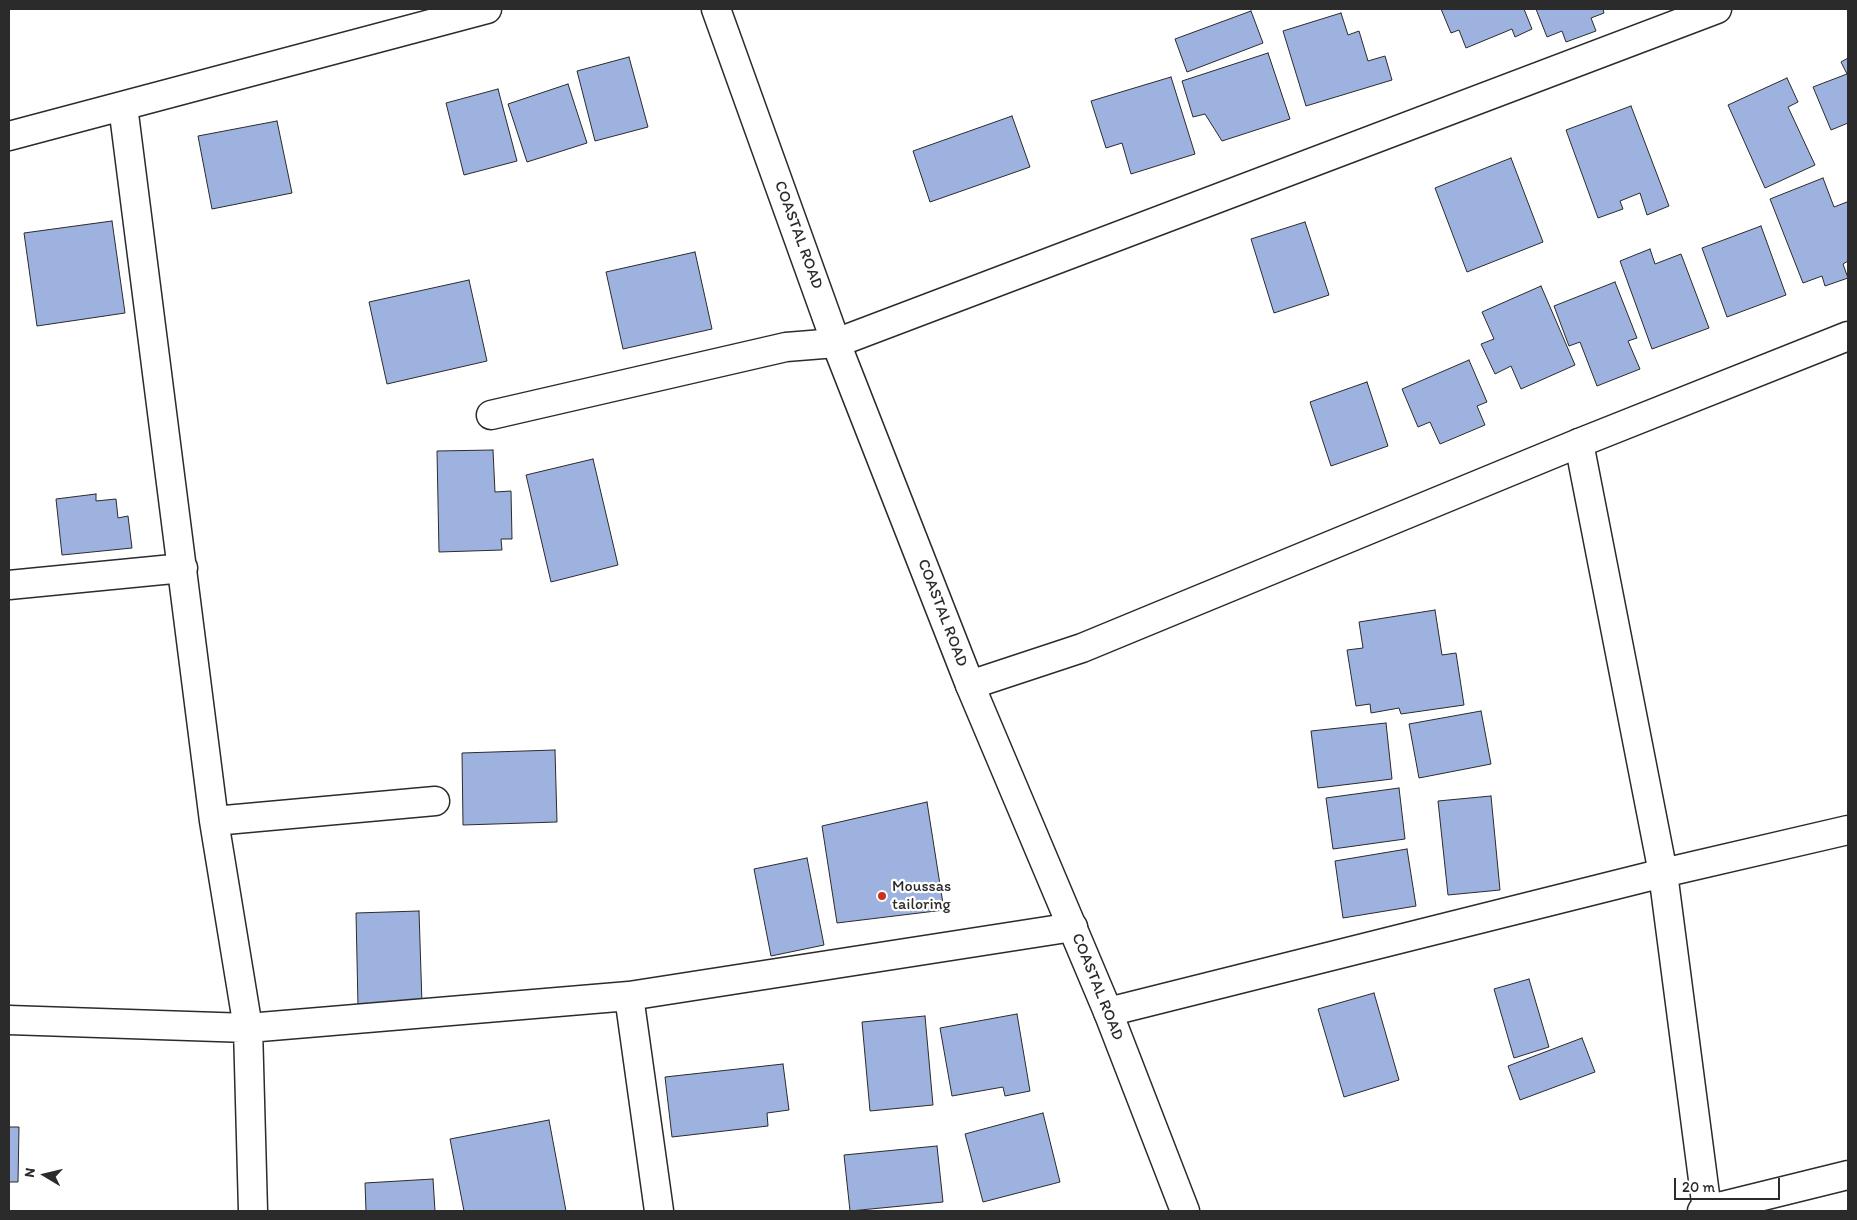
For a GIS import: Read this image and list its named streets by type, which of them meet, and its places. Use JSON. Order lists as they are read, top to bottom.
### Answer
{
  "streets": {
    "street": ["COASTAL ROAD"]
  },
  "places": ["Moussas tailoring"],
  "scale_bar": "20 m",
  "north": "left"
}
